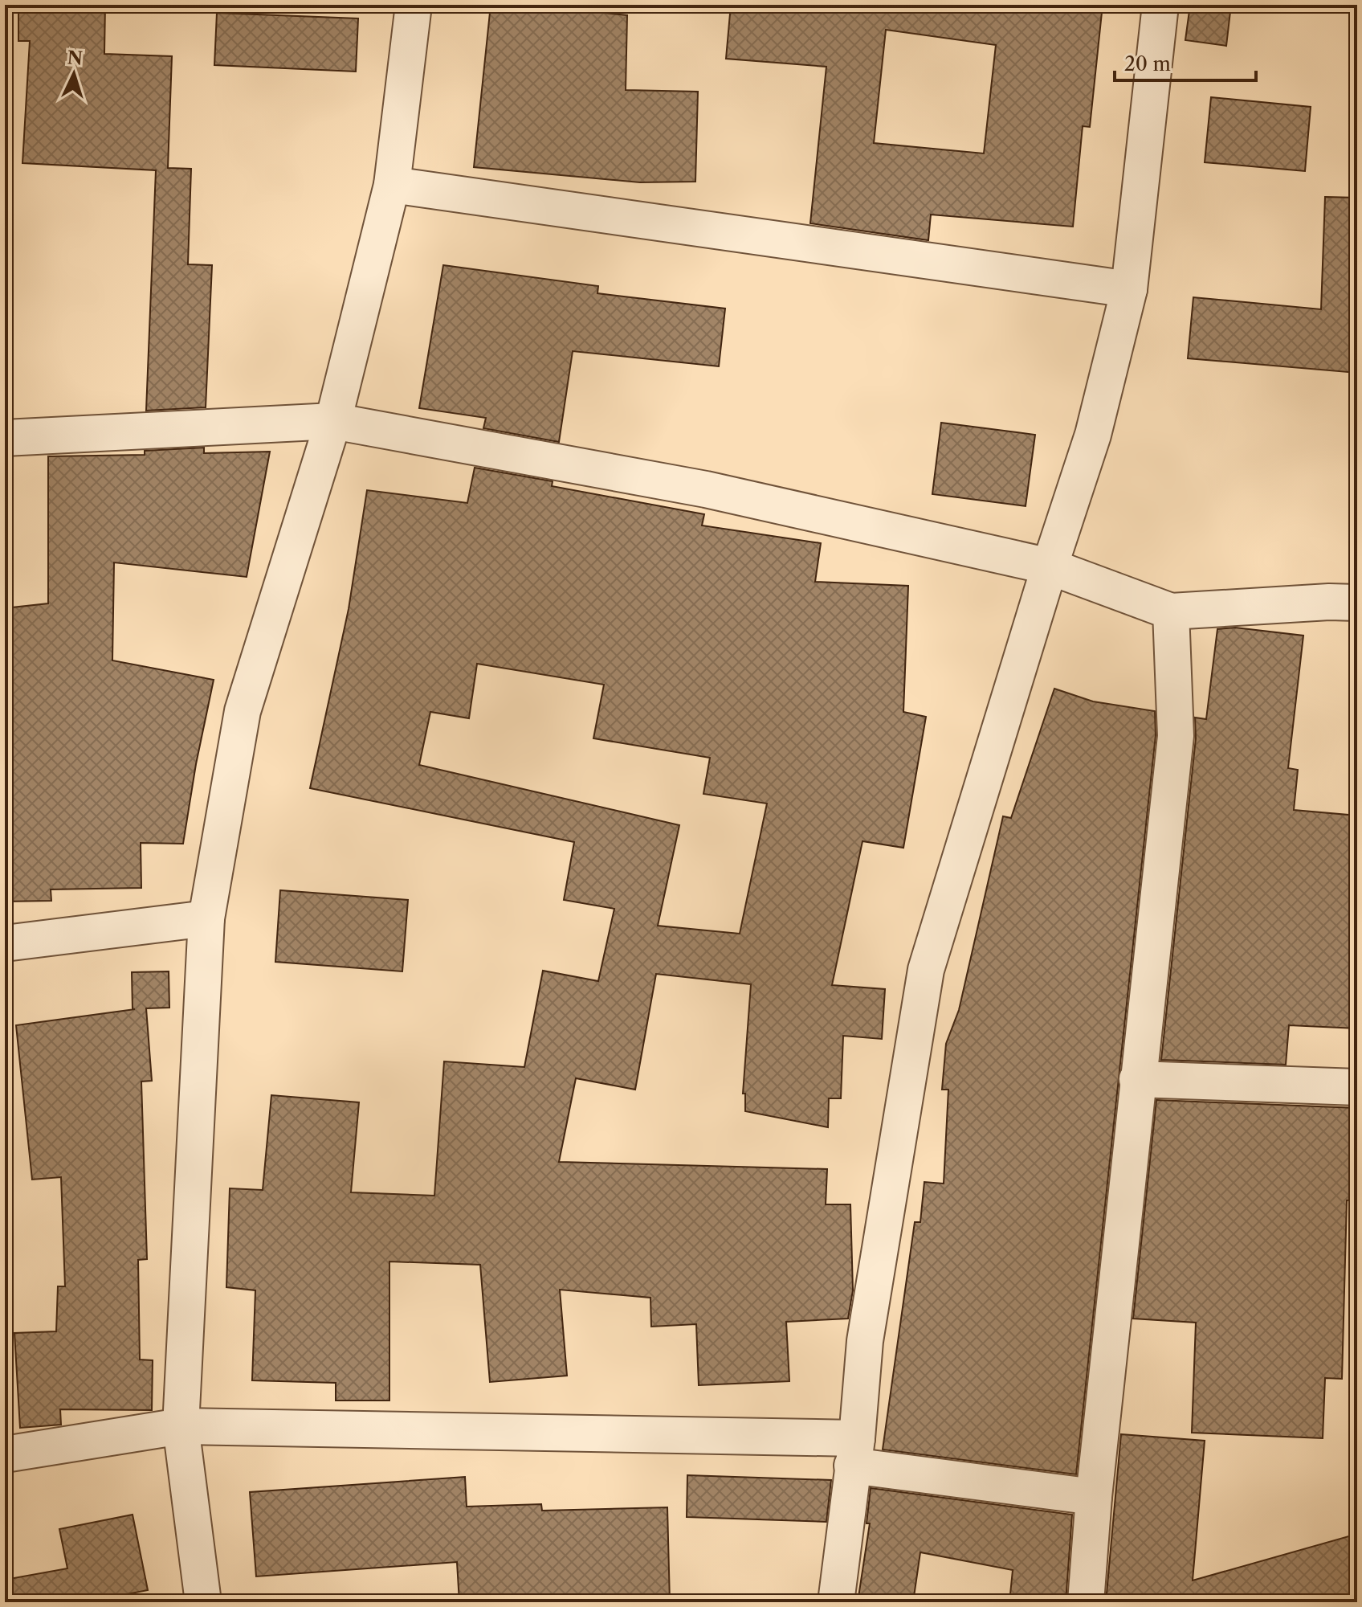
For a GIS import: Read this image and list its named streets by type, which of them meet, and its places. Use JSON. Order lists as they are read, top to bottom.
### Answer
{
  "scale_bar": "20 m",
  "north": "top"
}
